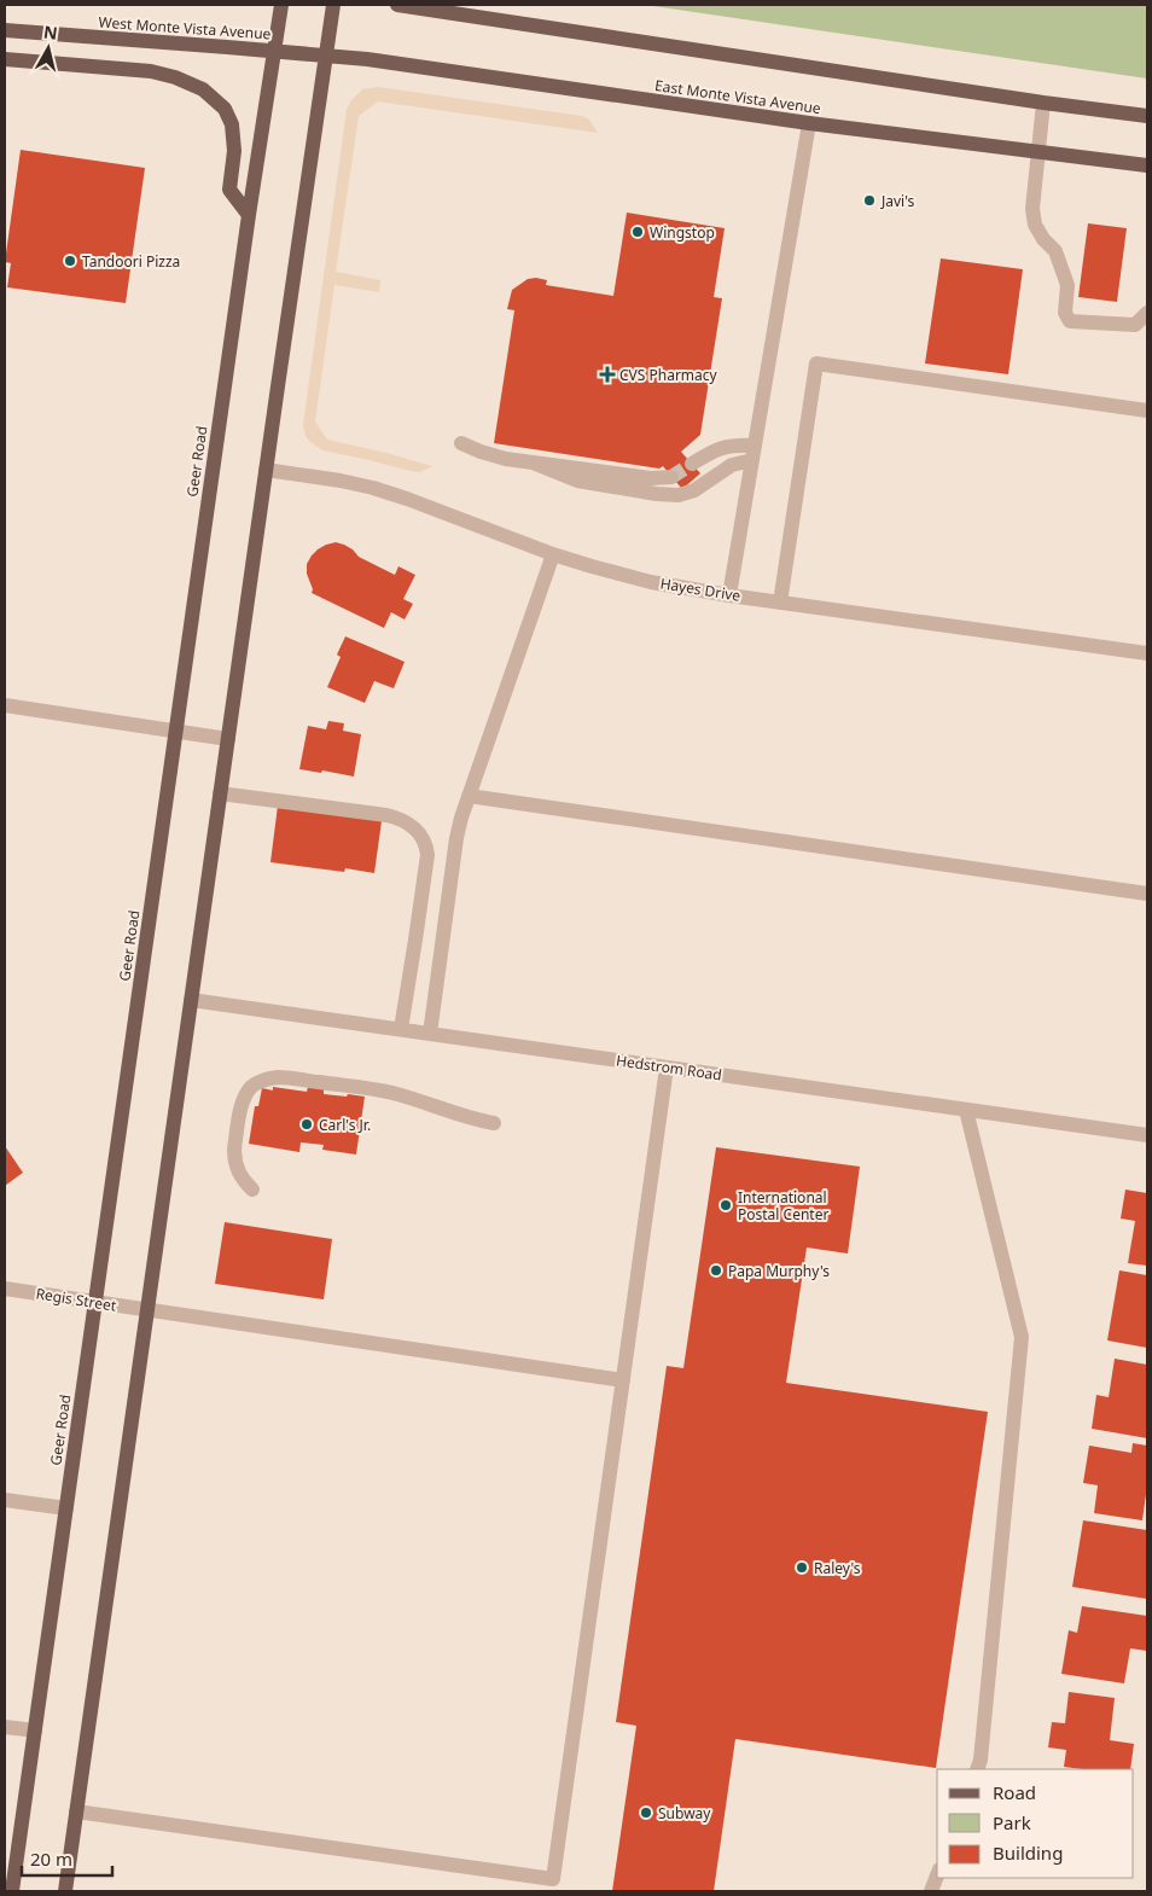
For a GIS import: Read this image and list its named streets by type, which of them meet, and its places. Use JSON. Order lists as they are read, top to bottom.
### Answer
{
  "streets": {
    "main road": ["West Monte Vista Avenue", "East Monte Vista Avenue", "Geer Road"],
    "street": ["Hayes Drive", "Hedstrom Road", "Regis Street"]
  },
  "crossings": [
    ["West Monte Vista Avenue", "East Monte Vista Avenue"],
    ["West Monte Vista Avenue", "Geer Road"],
    ["Geer Road", "Regis Street"]
  ],
  "places": {
    "other": [
      "Javi's",
      "Wingstop",
      "Tandoori Pizza",
      "Carl's Jr.",
      "International Postal Center",
      "Papa Murphy's",
      "Raley's",
      "Subway"
    ],
    "health": ["CVS Pharmacy"]
  },
  "legend": ["Road", "Park", "Building"],
  "scale_bar": "20 m",
  "north": "top"
}
